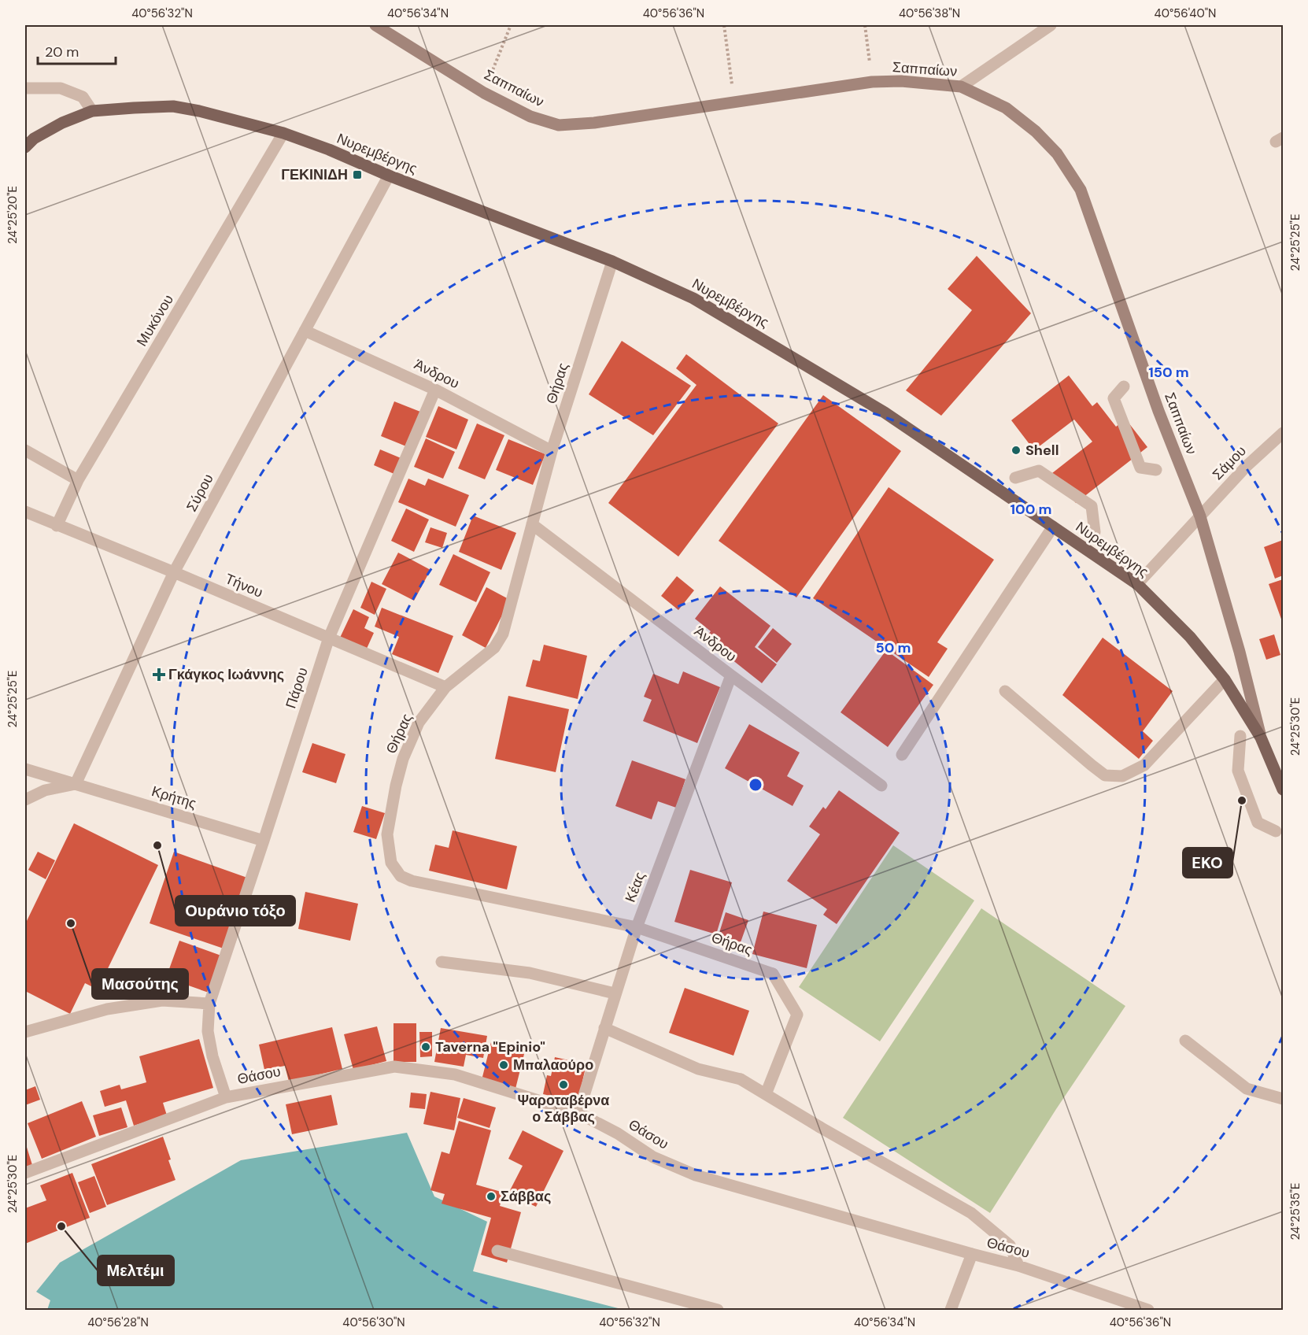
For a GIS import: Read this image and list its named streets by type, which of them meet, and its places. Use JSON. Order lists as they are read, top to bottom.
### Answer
{
  "streets": {
    "main road": ["Νυρεμβέργης"],
    "street": [
      "Σαππαίων",
      "Μυκόνου",
      "Άνδρου",
      "Θήρας",
      "Σάμου",
      "Σύρου",
      "Τήνου",
      "Πάρου",
      "Κρήτης",
      "Κέας",
      "Θάσου"
    ]
  },
  "crossings": [
    ["Σαππαίων", "Νυρεμβέργης"],
    ["Σαππαίων", "Σάμου"],
    ["Νυρεμβέργης", "Μυκόνου"],
    ["Νυρεμβέργης", "Θήρας"],
    ["Νυρεμβέργης", "Σάμου"],
    ["Νυρεμβέργης", "Σύρου"],
    ["Μυκόνου", "Τήνου"],
    ["Άνδρου", "Θήρας"],
    ["Άνδρου", "Σύρου"],
    ["Άνδρου", "Πάρου"],
    ["Άνδρου", "Κέας"],
    ["Θήρας", "Τήνου"],
    ["Θήρας", "Κέας"],
    ["Σύρου", "Τήνου"],
    ["Σύρου", "Κρήτης"],
    ["Τήνου", "Πάρου"],
    ["Πάρου", "Κρήτης"],
    ["Πάρου", "Θάσου"],
    ["Κέας", "Θάσου"]
  ],
  "places": {
    "transit": ["ΓΕΚΙΝΙΔΗ"],
    "other": [
      "Shell",
      "EKO",
      "Ουράνιο τόξο",
      "Μασούτης",
      "Taverna \"Epinio\"",
      "Μπαλαούρο",
      "Ψαροταβέρνα ο Σάββας",
      "Σάββας",
      "Μελτέμι"
    ],
    "health": ["Γκάγκος Ιωάννης"]
  },
  "scale_bar": "20 m",
  "coordinates": [
    "40°56'32\"N",
    "40°56'34\"N",
    "40°56'36\"N",
    "40°56'38\"N",
    "40°56'40\"N",
    "24°25'20\"E",
    "24°25'25\"E",
    "24°25'30\"E",
    "24°25'35\"E",
    "40°56'28\"N",
    "40°56'30\"N"
  ],
  "rings": ["150 m", "100 m", "50 m"]
}
